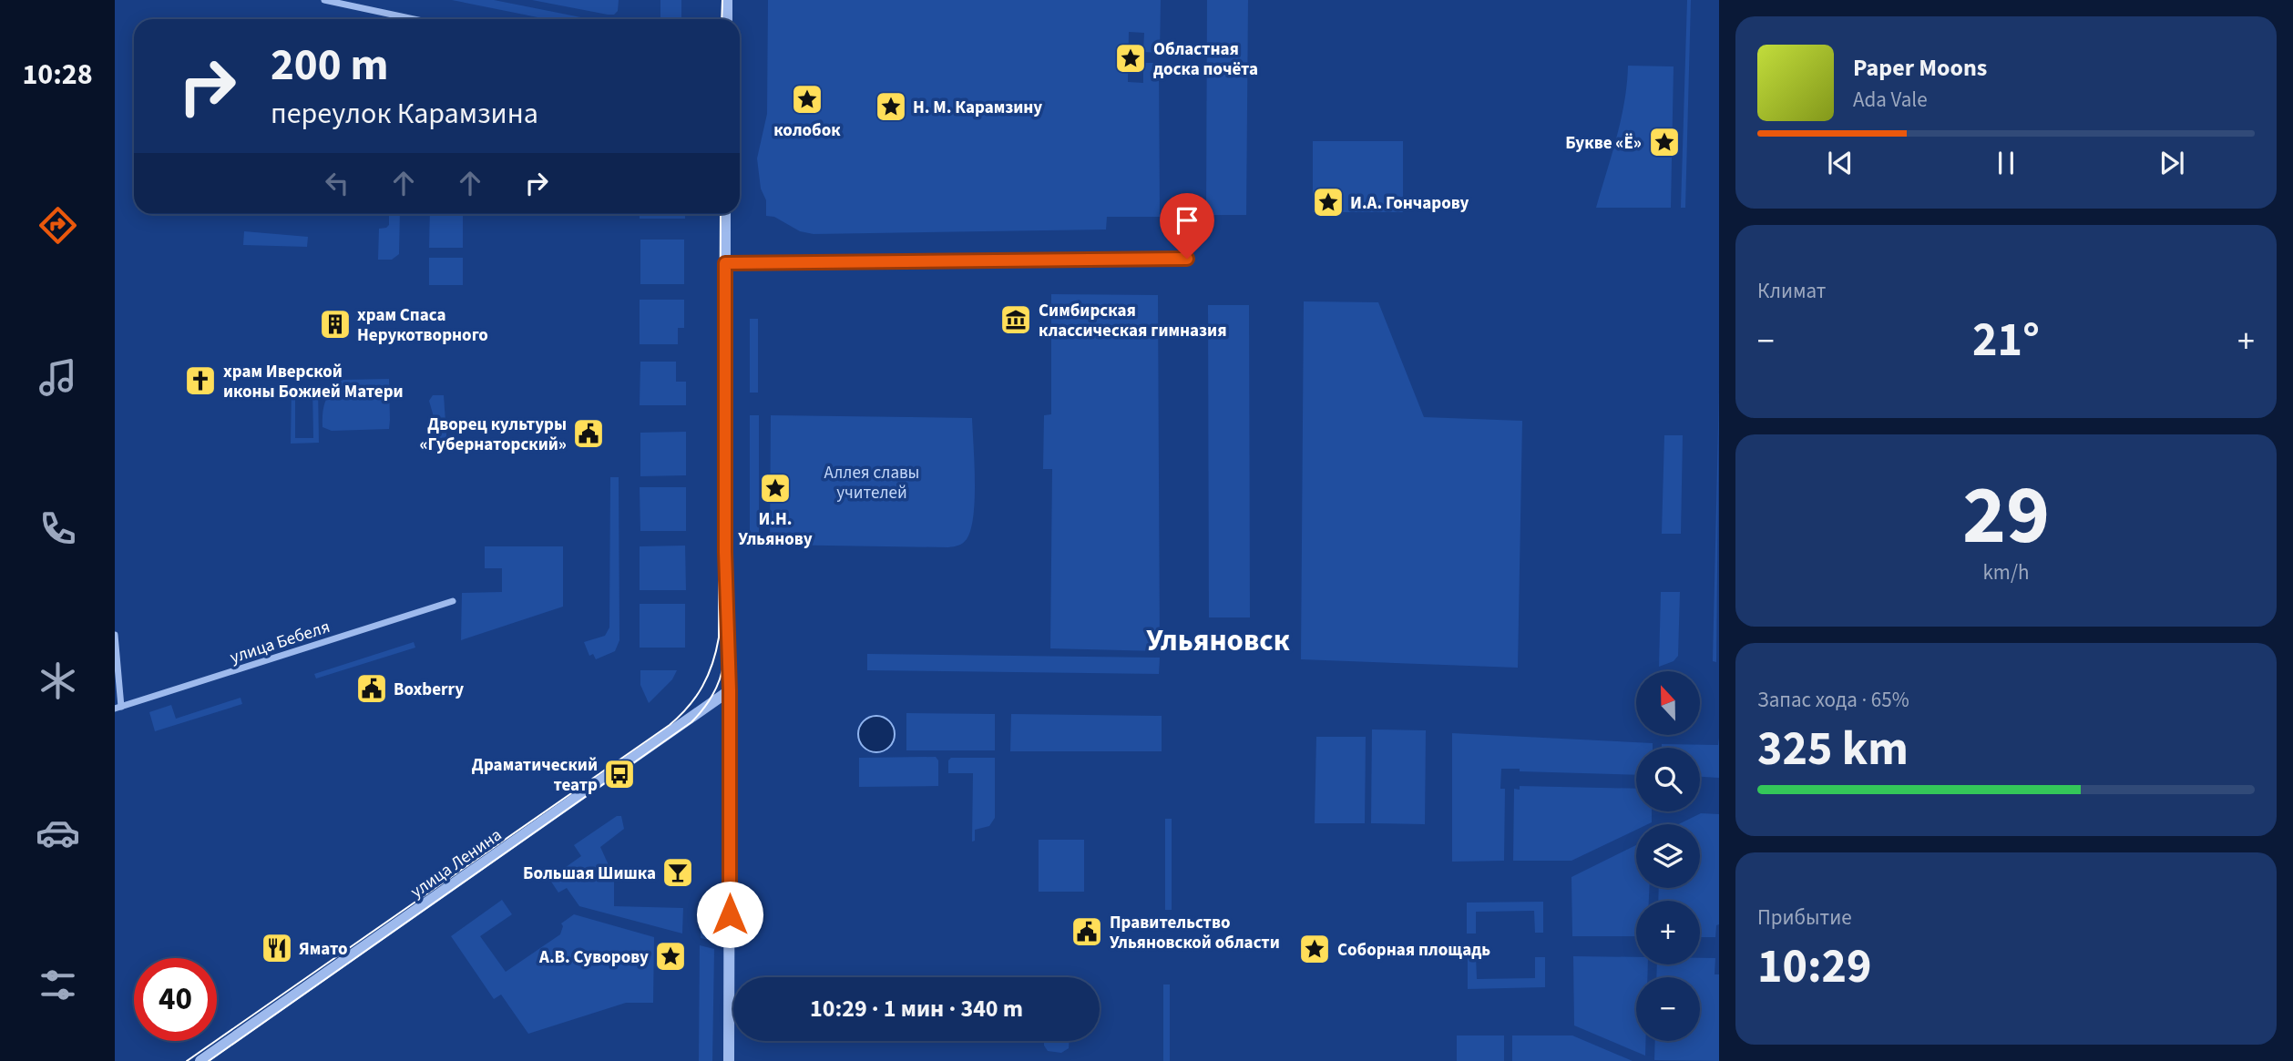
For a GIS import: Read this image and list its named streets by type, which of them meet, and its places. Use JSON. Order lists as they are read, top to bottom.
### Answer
{
  "streets": {
    "street": ["улица Бебеля", "улица Ленина"]
  },
  "districts": ["Ульяновск"],
  "parks": ["Аллея славы учителей"],
  "places": {
    "place": [
      "Областная доска почёта",
      "колобок",
      "Н. М. Карамзину",
      "Букве «Ё»",
      "И.А. Гончарову",
      "И.Н. Ульянову",
      "Соборная площадь",
      "А.В. Суворову"
    ],
    "museum": ["Симбирская классическая гимназия"],
    "building": ["xрам Спаса Нерукотворного"],
    "church": ["храм Иверской иконы Божией Матери"],
    "public building": ["Дворец культуры «Губернаторский»", "Boxberry", "Правительство Ульяновской области"],
    "bus stop": ["Драматический театр"],
    "bar": ["Большая Шишка"],
    "restaurant": ["Ямато"]
  },
  "north": "top",
  "page": {
    "tabs": "10:28",
    "turn": ["200 m", "переулок Карамзина"],
    "song": ["Paper Moons", "Ada Vale"],
    "tile": [
      "Климат",
      ["29", "km/h"],
      ["Запас хода · 65%", "325 km"],
      ["Прибытие", "10:29"]
    ],
    "heat": ["−", "21°", "+"],
    "map_buttons": ["+", "−"],
    "limit": "40",
    "trip": "10:29 · 1 мин · 340 m"
  }
}
